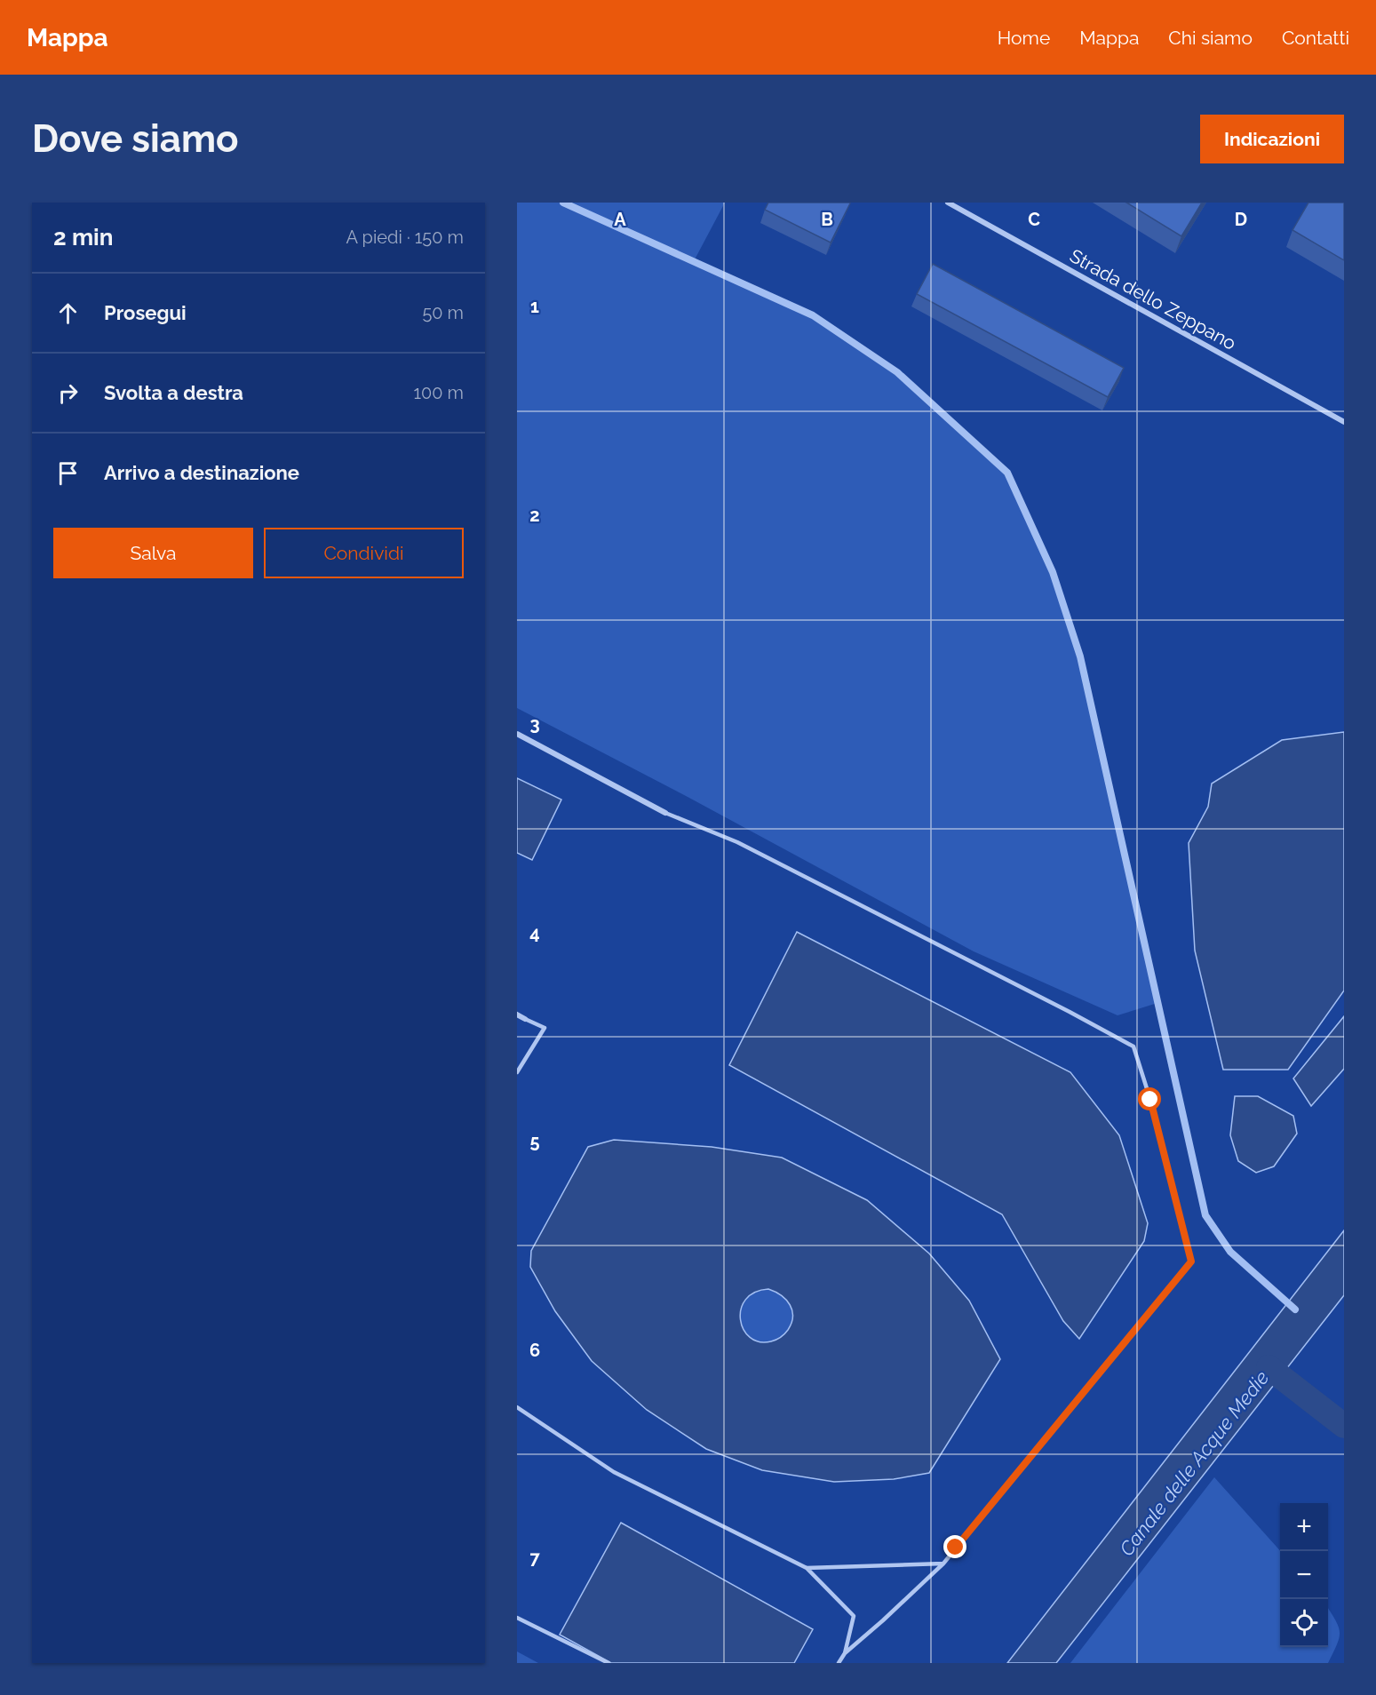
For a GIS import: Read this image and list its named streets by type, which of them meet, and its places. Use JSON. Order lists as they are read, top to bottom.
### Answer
{
  "streets": {
    "street": ["Strada dello Zeppano"]
  },
  "water": ["Canale delle Acque Medie"],
  "page": {
    "header": "Mappa",
    "nav": [
      "Home",
      "Mappa",
      "Chi siamo",
      "Contatti"
    ],
    "buttons": [
      "Indicazioni",
      ["Salva", "Condividi"]
    ],
    "title": "Dove siamo",
    "heading": ["2 min", "A piedi · 150 m"],
    "list": [
      ["Prosegui", "50 m"],
      ["Svolta a destra", "100 m"],
      "Arrivo a destinazione"
    ],
    "map_buttons": ["+", "−"]
  },
  "grid": {
    "columns": [
      "A",
      "B",
      "C",
      "D"
    ],
    "rows": [
      "1",
      "2",
      "3",
      "4",
      "5",
      "6",
      "7"
    ]
  }
}
